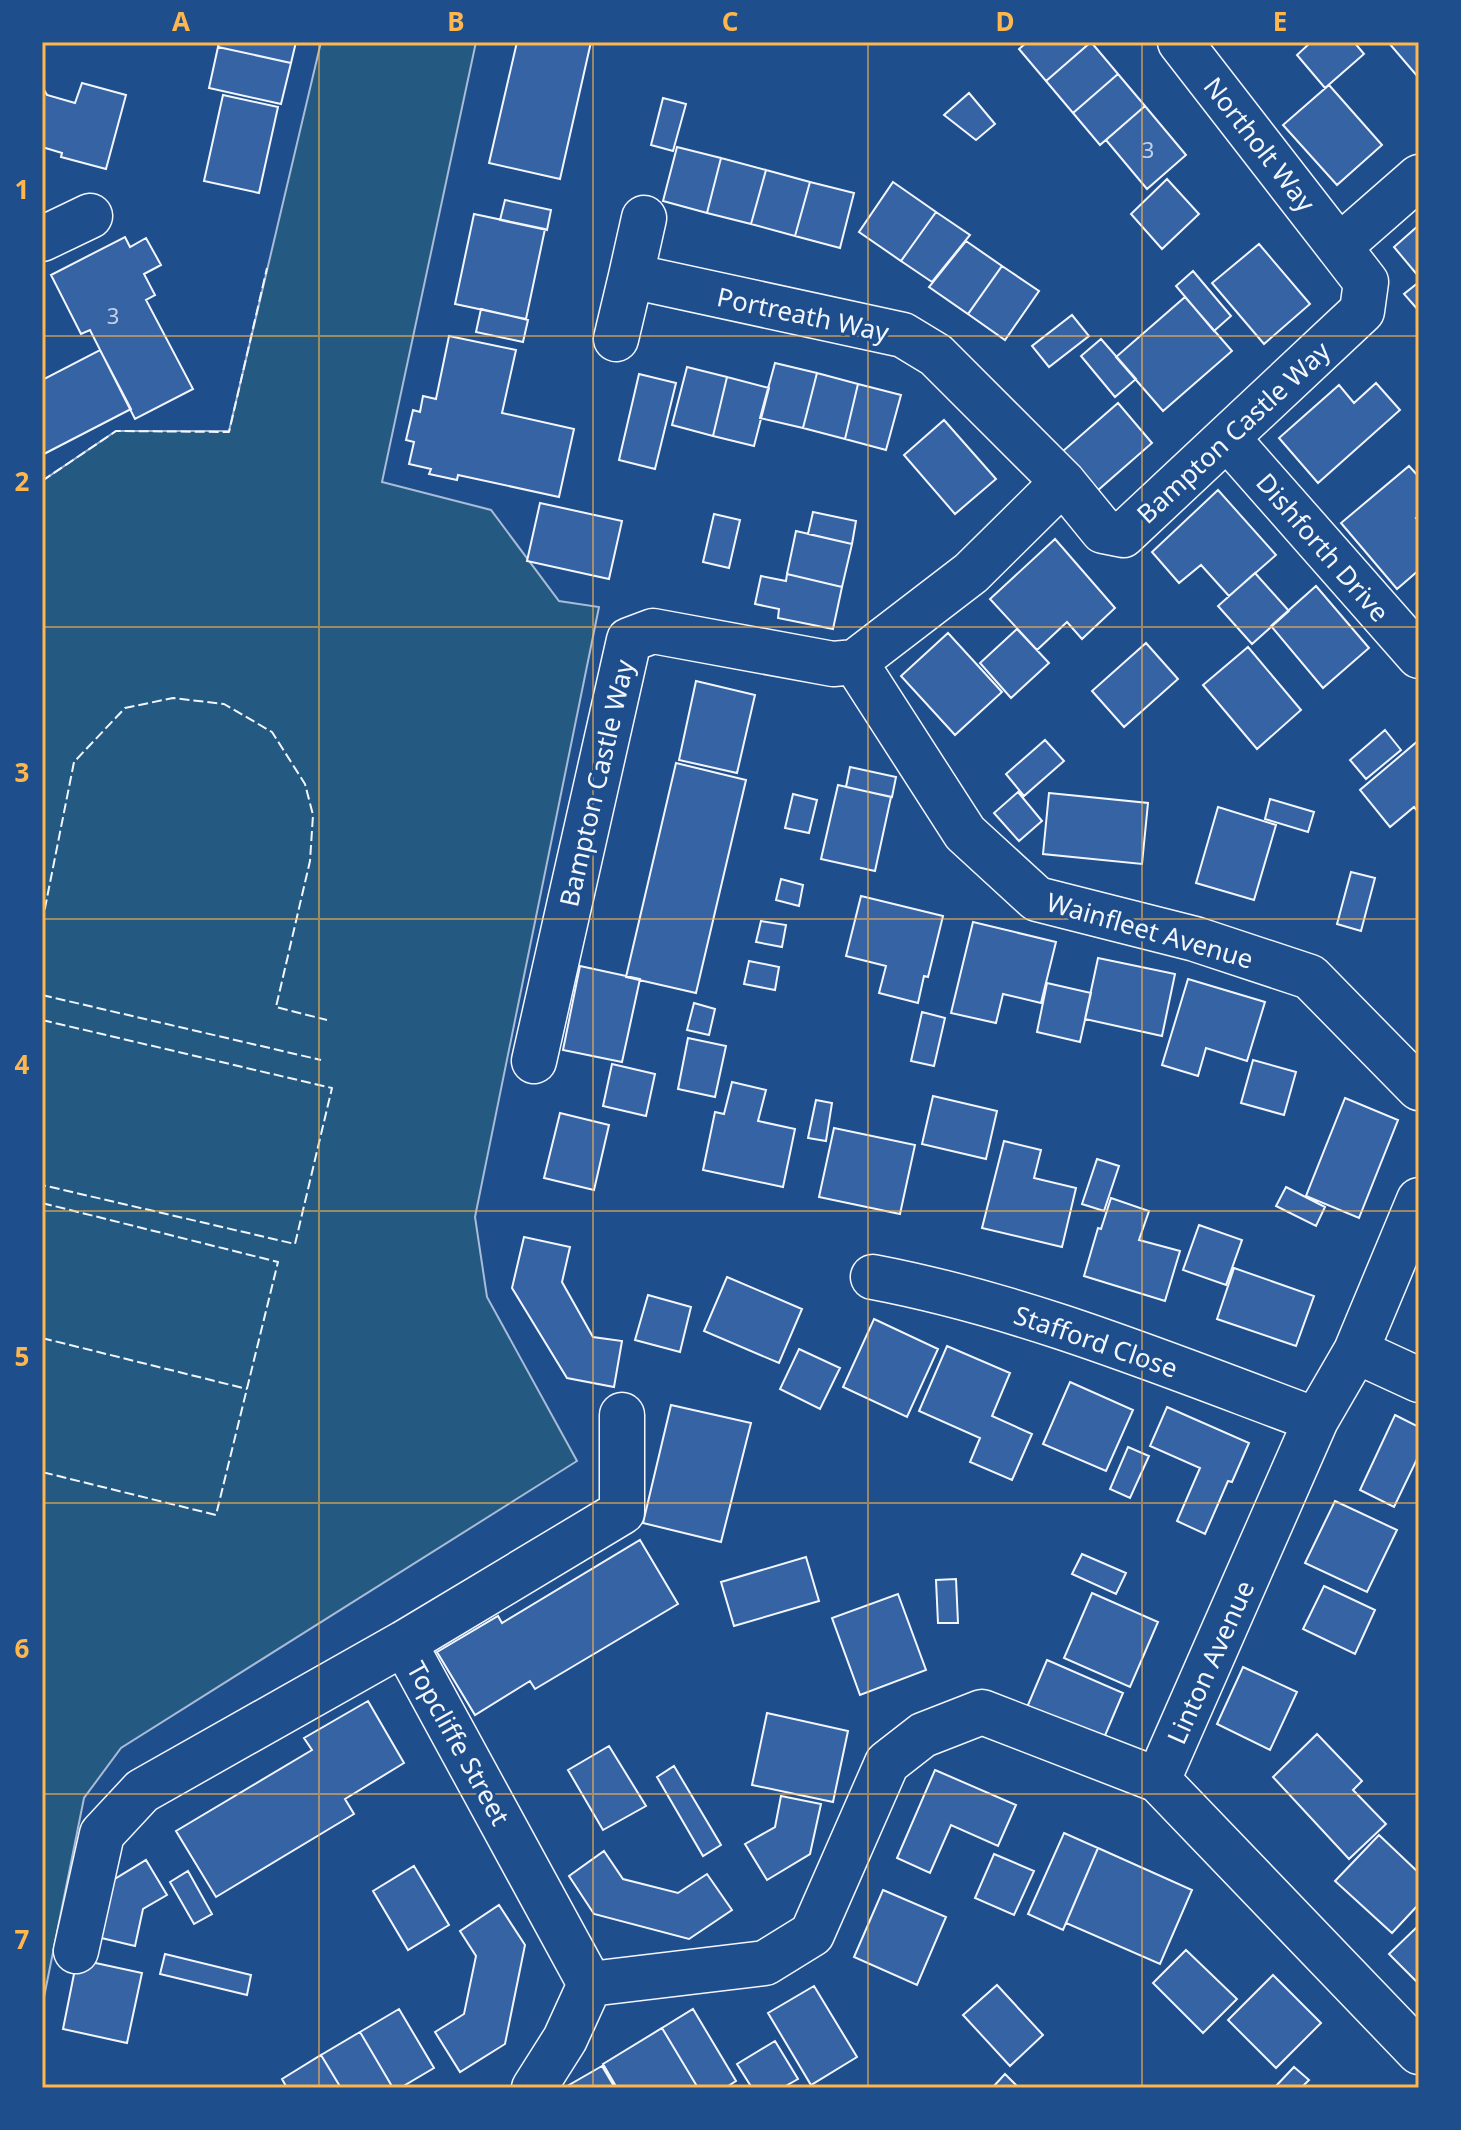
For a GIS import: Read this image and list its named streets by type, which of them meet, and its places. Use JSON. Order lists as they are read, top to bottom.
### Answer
{
  "streets": {
    "street": [
      "Northolt Way",
      "Portreath Way",
      "Bampton Castle Way",
      "Dishforth Drive",
      "Wainfleet Avenue",
      "Stafford Close",
      "Linton Avenue",
      "Topcliffe Street"
    ]
  },
  "crossings": [
    ["Northolt Way", "Bampton Castle Way"],
    ["Portreath Way", "Bampton Castle Way"],
    ["Bampton Castle Way", "Dishforth Drive"],
    ["Bampton Castle Way", "Wainfleet Avenue"],
    ["Stafford Close", "Linton Avenue"]
  ],
  "house_numbers": ["3", "3"],
  "grid": {
    "columns": [
      "A",
      "B",
      "C",
      "D",
      "E"
    ],
    "rows": [
      "1",
      "2",
      "3",
      "4",
      "5",
      "6",
      "7"
    ]
  }
}
